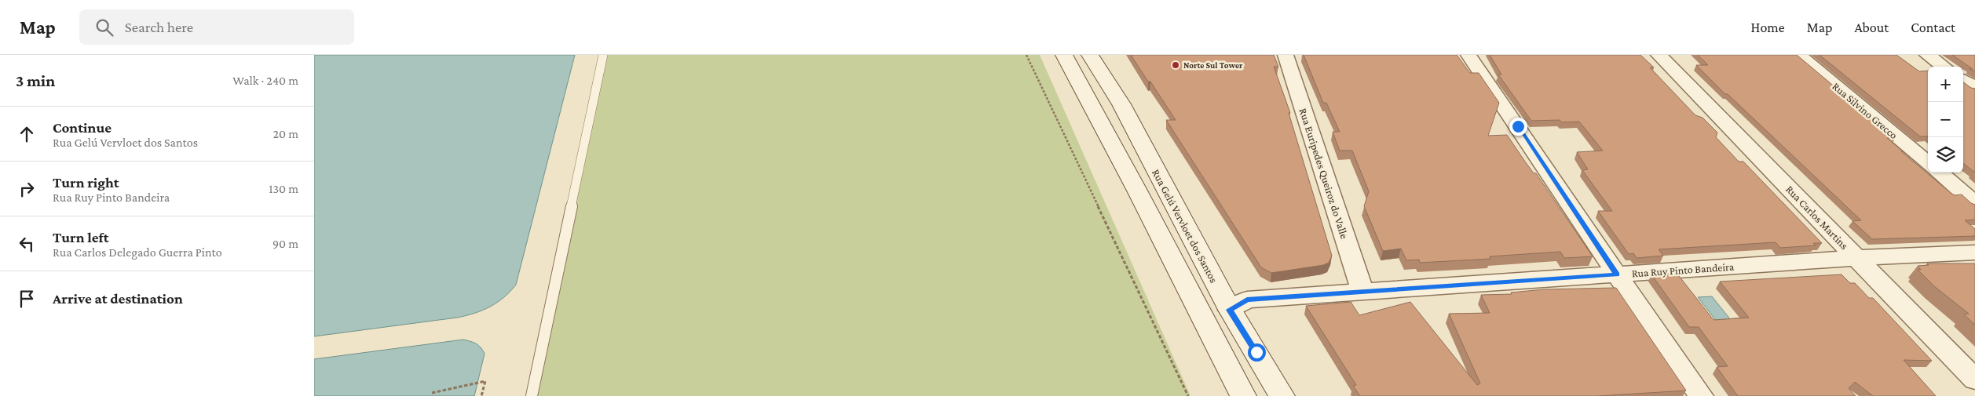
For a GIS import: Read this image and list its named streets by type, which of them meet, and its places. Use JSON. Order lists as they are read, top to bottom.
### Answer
{
  "streets": {
    "main road": ["Rua Gelú Vervloet dos Santos"],
    "street": [
      "Rua Silvino Grecco",
      "Rua Euripedes Queiroz do Valle",
      "Rua Carlos Martins",
      "Rua Ruy Pinto Bandeira"
    ]
  },
  "crossings": [
    ["Rua Euripedes Queiroz do Valle", "Rua Ruy Pinto Bandeira"],
    ["Rua Carlos Martins", "Rua Ruy Pinto Bandeira"],
    ["Rua Gelú Vervloet dos Santos", "Rua Ruy Pinto Bandeira"]
  ],
  "places": ["Norte Sul Tower"],
  "page": {
    "header": "Map",
    "search": "Search here",
    "nav": [
      "Home",
      "Map",
      "About",
      "Contact"
    ],
    "heading": ["3 min", "Walk · 240 m"],
    "map_buttons": ["+", "−"],
    "list": [
      ["Continue", "Rua Gelú Vervloet dos Santos", "20 m"],
      ["Turn right", "Rua Ruy Pinto Bandeira", "130 m"],
      ["Turn left", "Rua Carlos Delegado Guerra Pinto", "90 m"],
      "Arrive at destination"
    ]
  }
}
